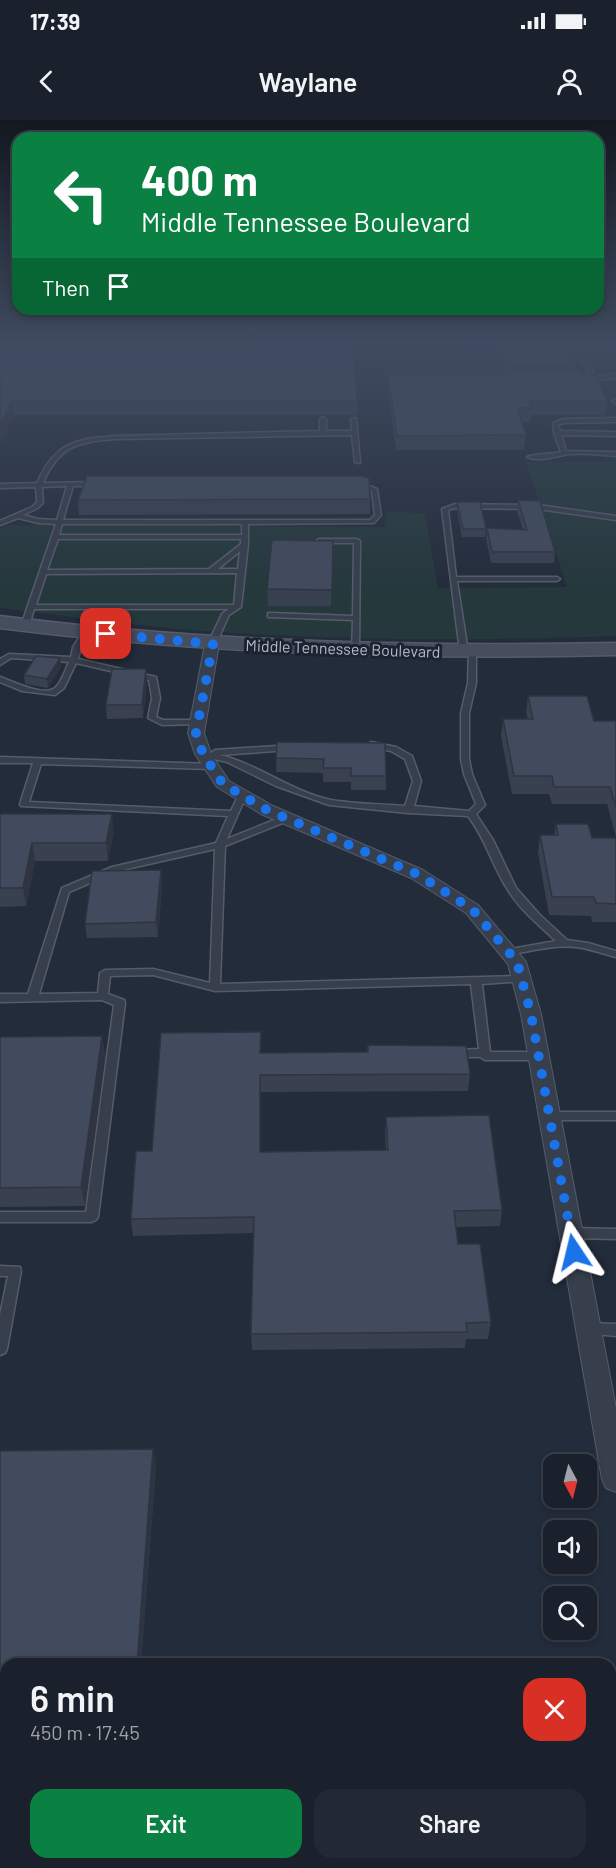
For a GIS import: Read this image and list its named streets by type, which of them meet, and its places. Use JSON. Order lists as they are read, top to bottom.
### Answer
{
  "streets": {
    "main road": ["Middle Tennessee Boulevard"]
  },
  "north": "bottom",
  "page": {
    "status": "17:39",
    "header": "Waylane",
    "turn": ["400 m", "Middle Tennessee Boulevard"],
    "then": "Then",
    "heading": ["6 min", "450 m · 17:45"],
    "buttons": ["Exit", "Share"]
  }
}
